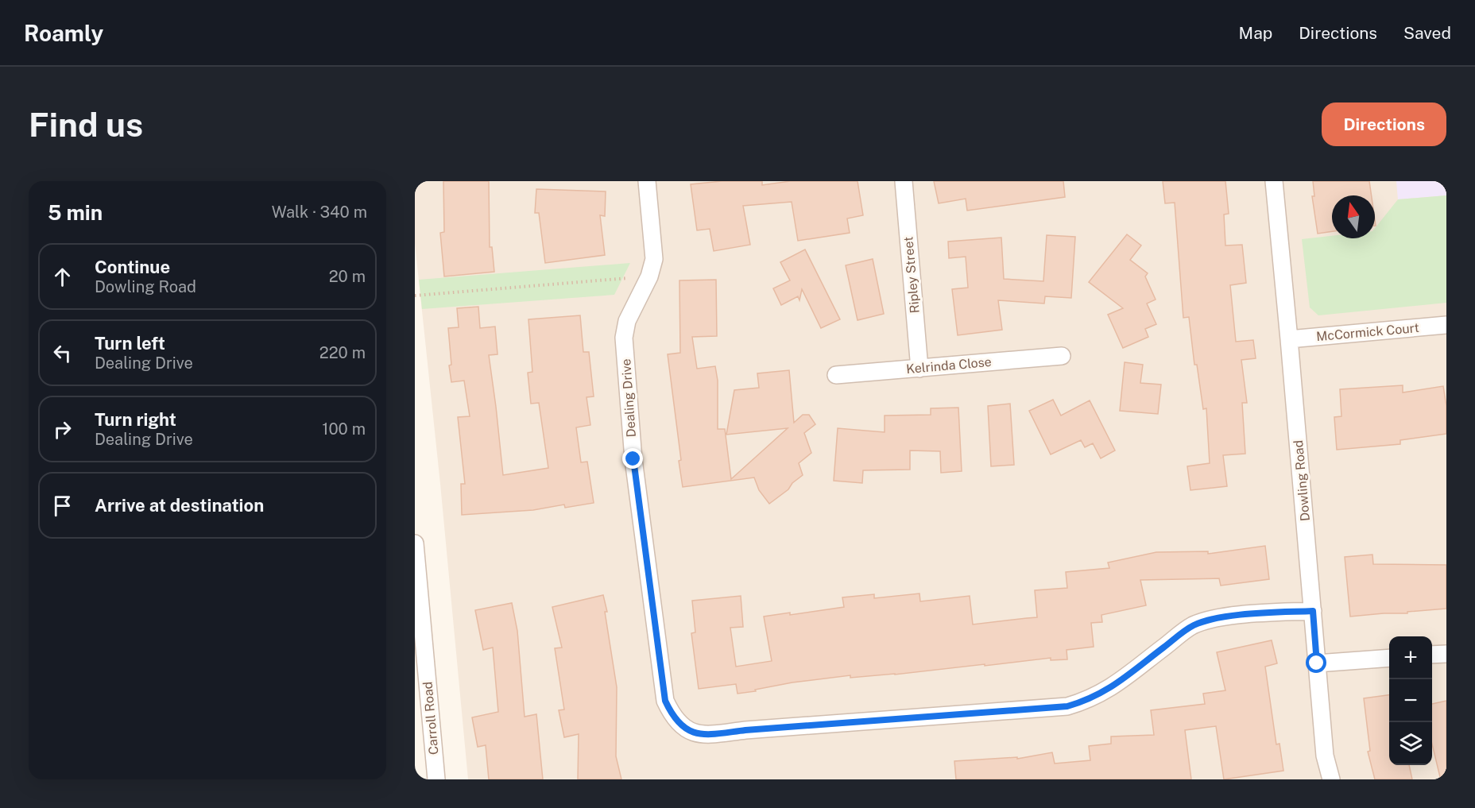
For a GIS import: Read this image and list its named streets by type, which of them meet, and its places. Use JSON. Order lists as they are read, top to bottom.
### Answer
{
  "streets": {
    "street": [
      "Ripley Street",
      "McCormick Court",
      "Kelrinda Close",
      "Dealing Drive",
      "Dowling Road",
      "Carroll Road"
    ]
  },
  "crossings": [
    ["Ripley Street", "Kelrinda Close"],
    ["McCormick Court", "Dowling Road"],
    ["Dealing Drive", "Dowling Road"]
  ],
  "north": "top",
  "page": {
    "header": "Roamly",
    "nav": ["Map", "Directions", "Saved"],
    "buttons": "Directions",
    "title": "Find us",
    "heading": ["5 min", "Walk · 340 m"],
    "list": [
      ["Continue", "Dowling Road", "20 m"],
      ["Turn left", "Dealing Drive", "220 m"],
      ["Turn right", "Dealing Drive", "100 m"],
      "Arrive at destination"
    ],
    "map_buttons": ["+", "−"]
  }
}
